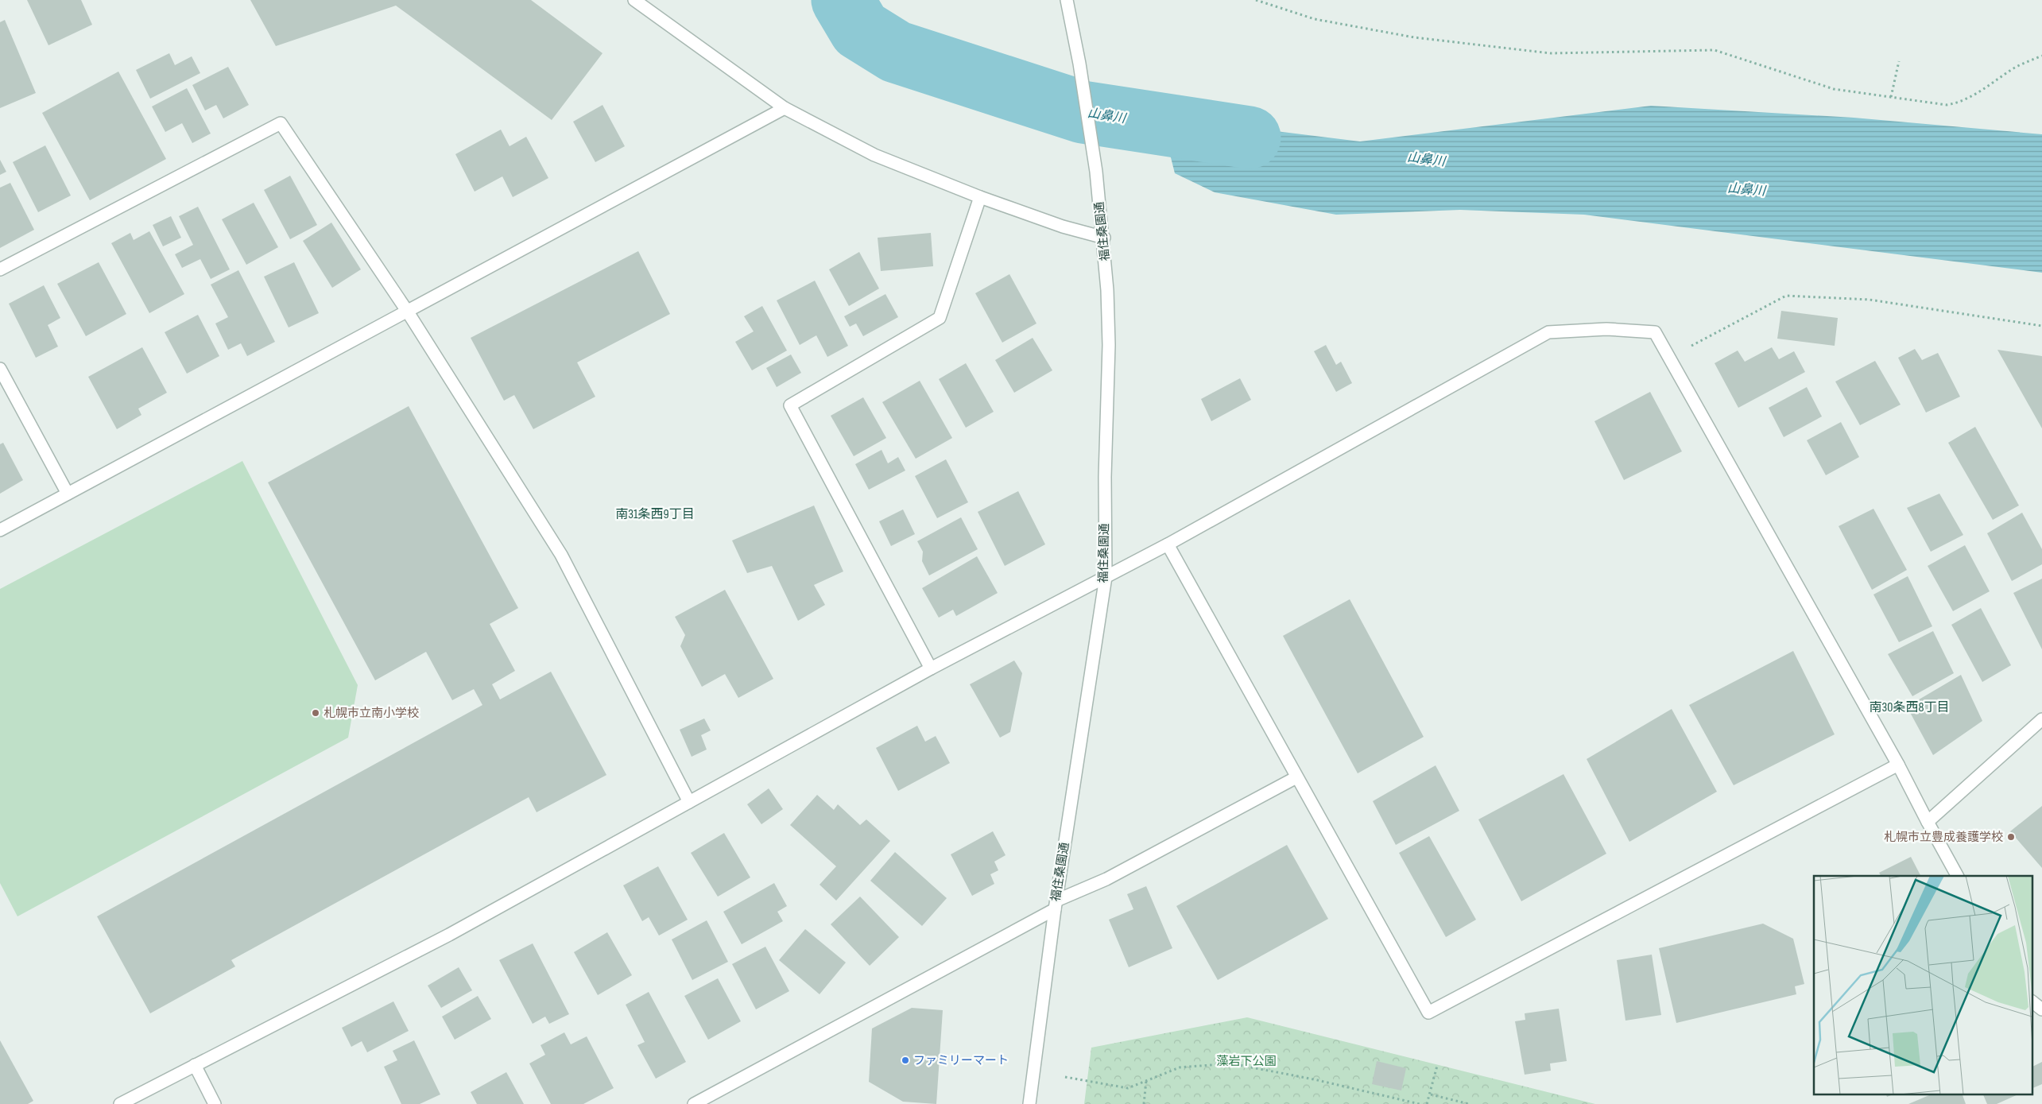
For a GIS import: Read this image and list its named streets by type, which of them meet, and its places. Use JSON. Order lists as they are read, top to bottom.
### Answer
{
  "streets": {
    "street": ["福住桑園通"]
  },
  "districts": ["南31条西9丁目", "南30条西8丁目"],
  "water": ["山鼻川"],
  "parks": ["藻岩下公園"],
  "places": ["札幌市立南小学校", "札幌市立豊成養護学校", "ファミリーマート"]
}
